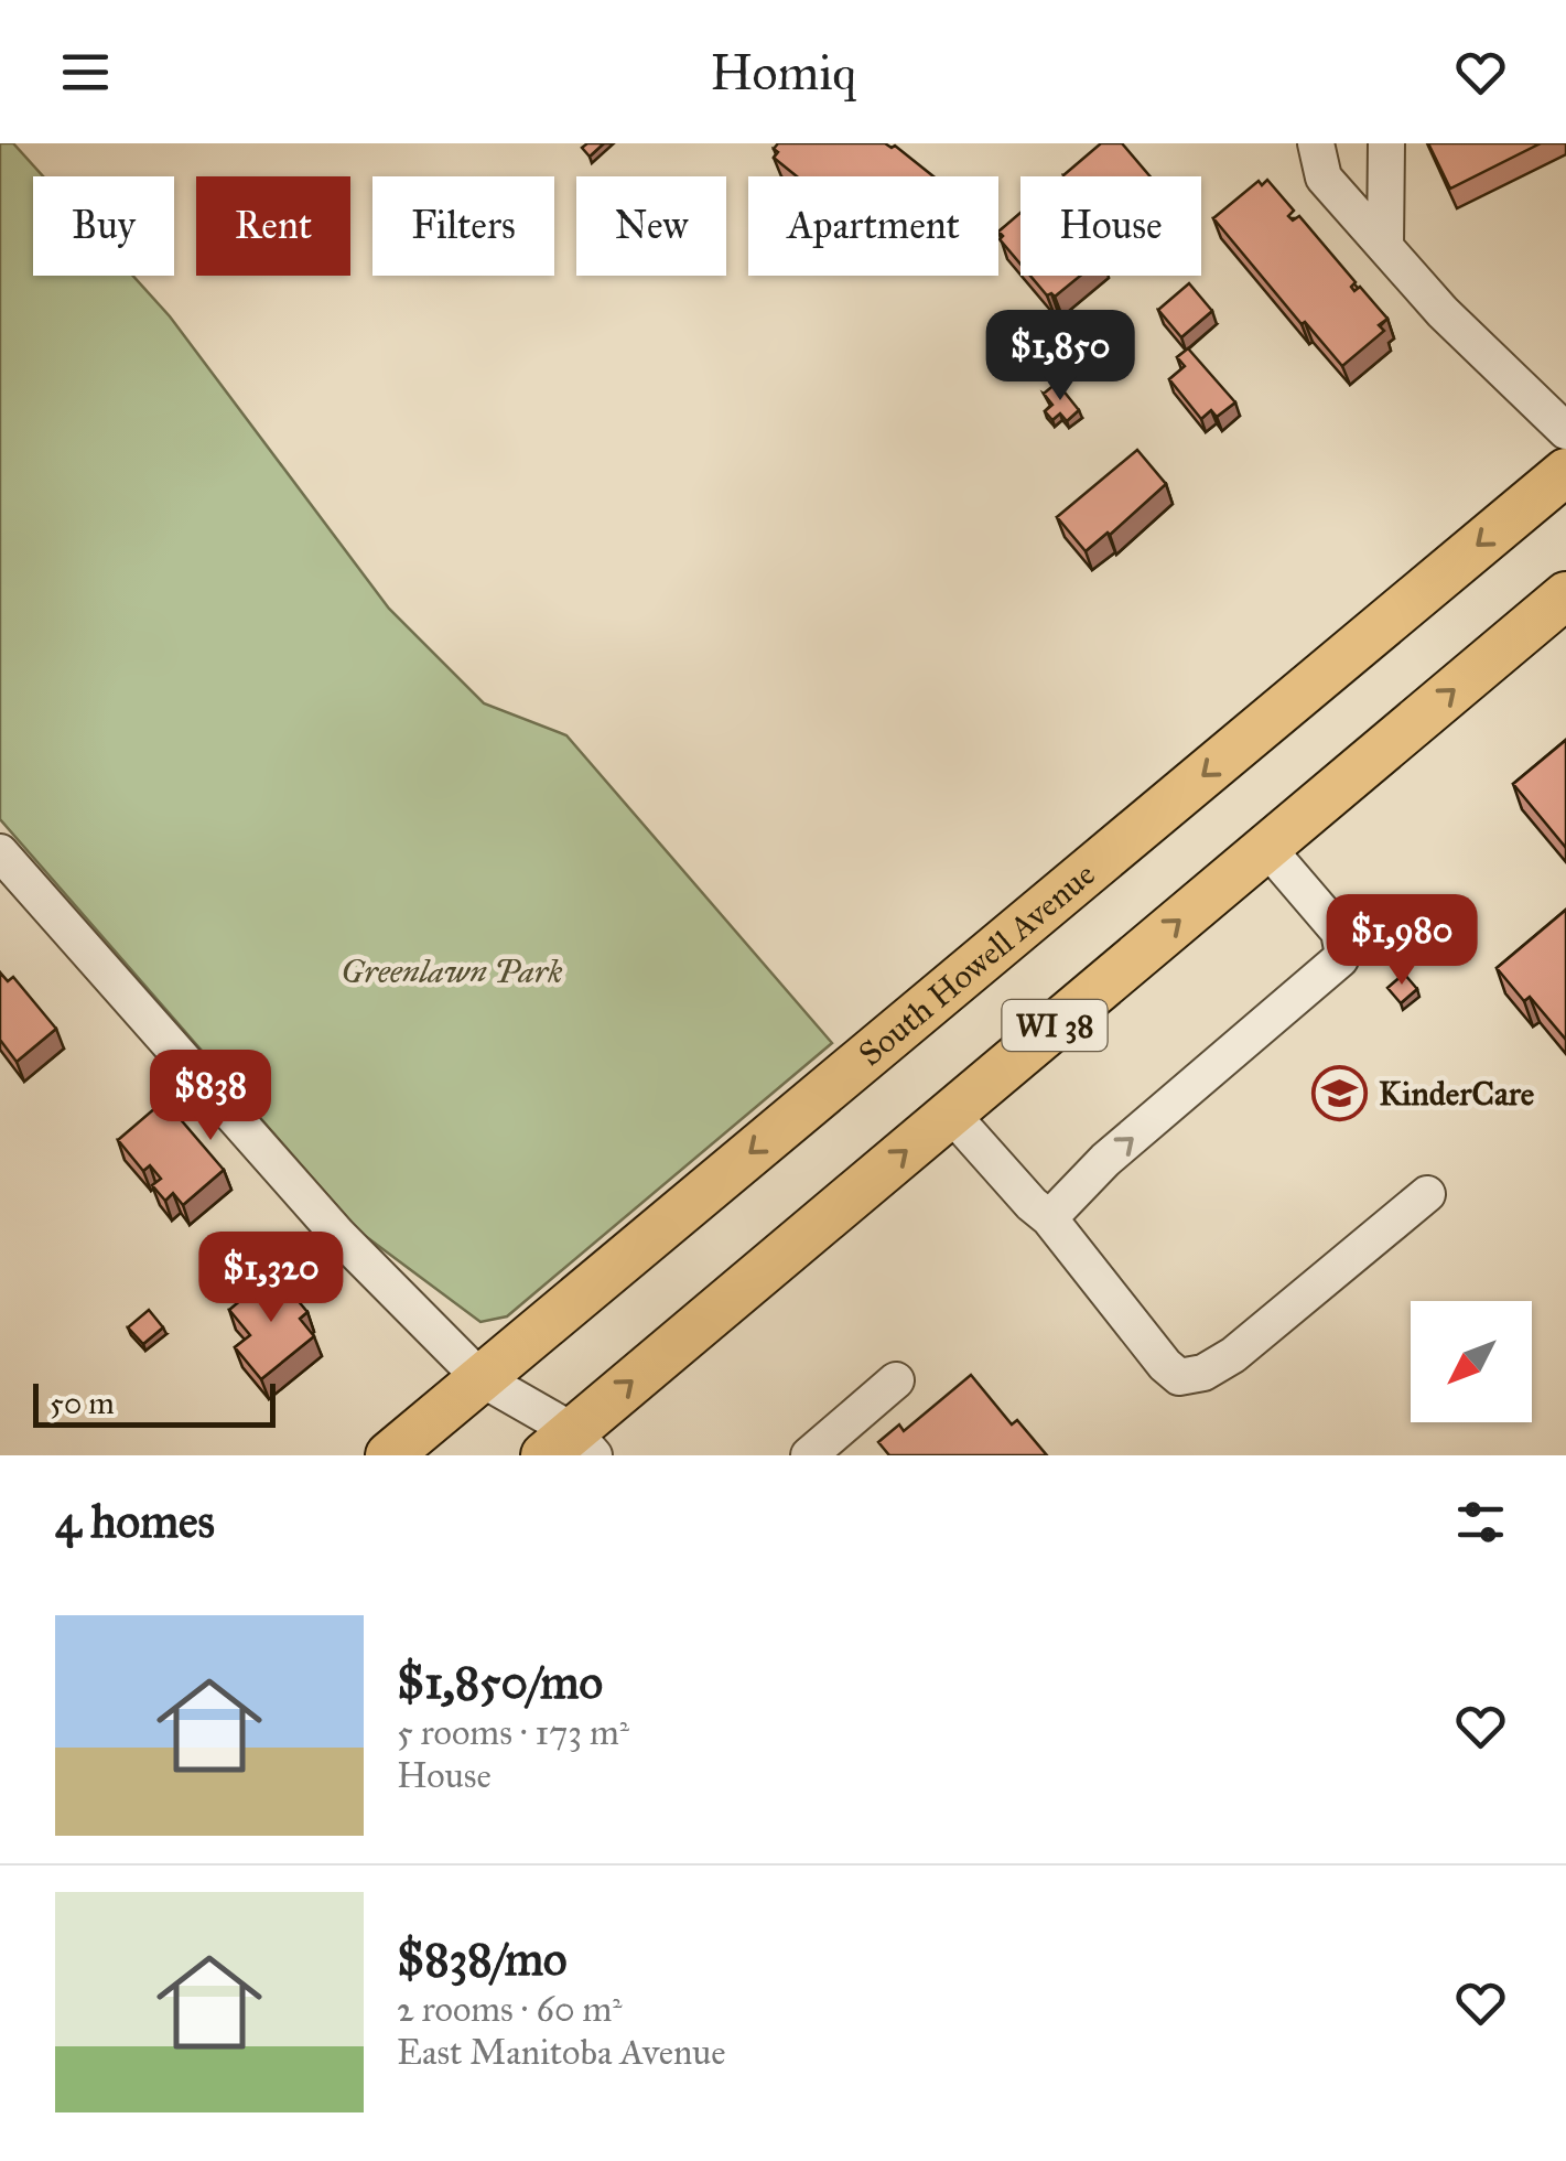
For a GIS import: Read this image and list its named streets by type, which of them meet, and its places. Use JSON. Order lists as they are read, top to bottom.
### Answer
{
  "streets": {
    "main road": ["South Howell Avenue", "WI 38"]
  },
  "parks": ["Greenlawn Park"],
  "places": {
    "school or university": ["KinderCare"]
  },
  "scale_bar": "50 m",
  "north": "bottom left",
  "page": {
    "header": "Homiq",
    "chip": [
      "Buy",
      "Rent",
      "Filters",
      "New",
      "Apartment",
      "House"
    ],
    "price": [
      "$1,850",
      "$1,980",
      "$838",
      "$1,320"
    ],
    "scale": "50 m",
    "heading": "4 homes",
    "list": [
      {
        "name": "$1,850/mo",
        "note": "5 rooms · 173 m² · House"
      },
      {
        "name": "$838/mo",
        "note": "2 rooms · 60 m² · East Manitoba Avenue"
      }
    ]
  }
}
